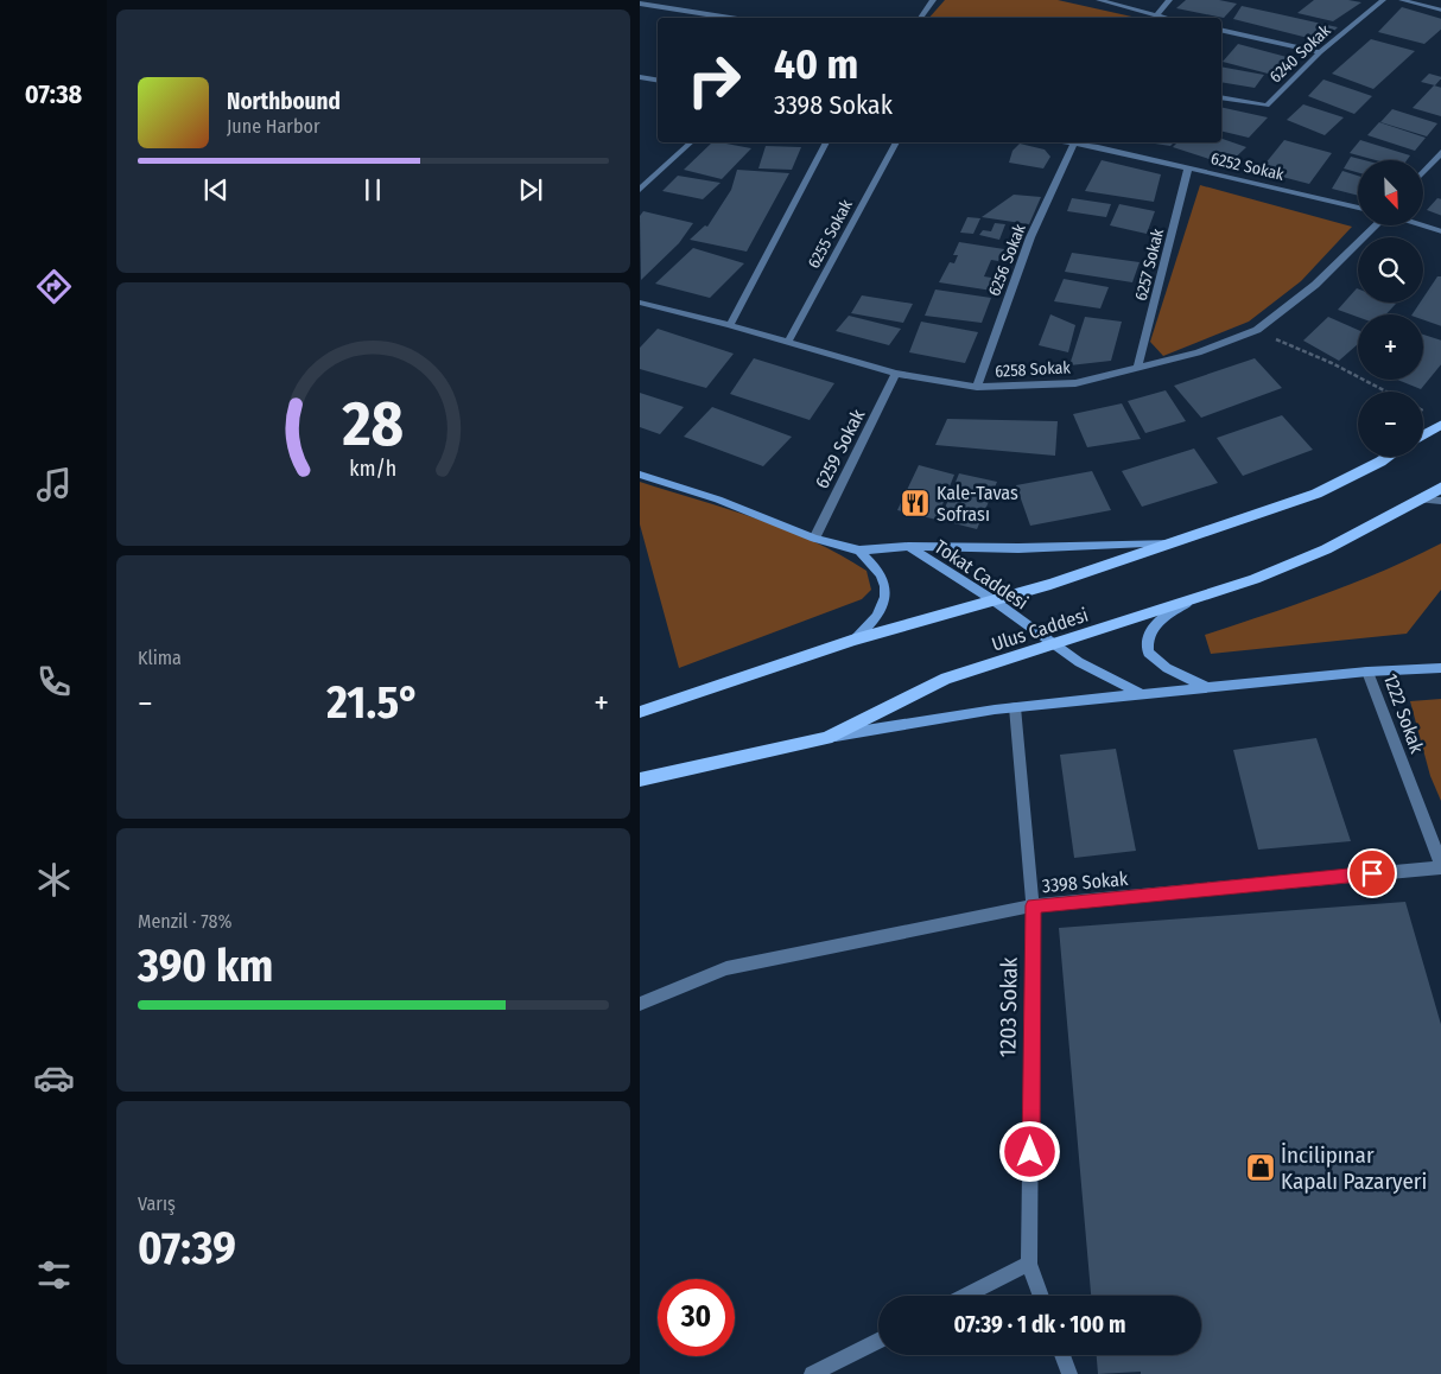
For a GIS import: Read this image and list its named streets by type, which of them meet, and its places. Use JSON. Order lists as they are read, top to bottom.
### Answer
{
  "streets": {
    "main road": ["Tokat Caddesi", "Ulus Caddesi"],
    "street": [
      "6240 Sokak",
      "6252 Sokak",
      "6255 Sokak",
      "6256 Sokak",
      "6257 Sokak",
      "6258 Sokak",
      "6259 Sokak",
      "1222 Sokak",
      "3398 Sokak",
      "1203 Sokak"
    ]
  },
  "crossings": [
    ["6252 Sokak", "6256 Sokak"],
    ["6252 Sokak", "6257 Sokak"],
    ["6255 Sokak", "6258 Sokak"],
    ["6256 Sokak", "6258 Sokak"],
    ["6257 Sokak", "6258 Sokak"],
    ["6258 Sokak", "6259 Sokak"],
    ["6259 Sokak", "Tokat Caddesi"],
    ["Tokat Caddesi", "Ulus Caddesi"],
    ["1222 Sokak", "3398 Sokak"],
    ["3398 Sokak", "1203 Sokak"]
  ],
  "places": {
    "restaurant": ["Kale-Tavas Sofrası"],
    "shop": ["İncilipınar Kapalı Pazaryeri"]
  },
  "north": "bottom right",
  "page": {
    "tabs": "07:38",
    "turn": ["40 m", "3398 Sokak"],
    "song": ["Northbound", "June Harbor"],
    "map_buttons": ["+", "−"],
    "tile": [
      "Klima",
      ["Menzil · 78%", "390 km"],
      ["Varış", "07:39"]
    ],
    "heat": ["−", "21.5°", "+"],
    "limit": "30",
    "trip": "07:39 · 1 dk · 100 m",
    "gauge": ["28", "km/h"]
  }
}
